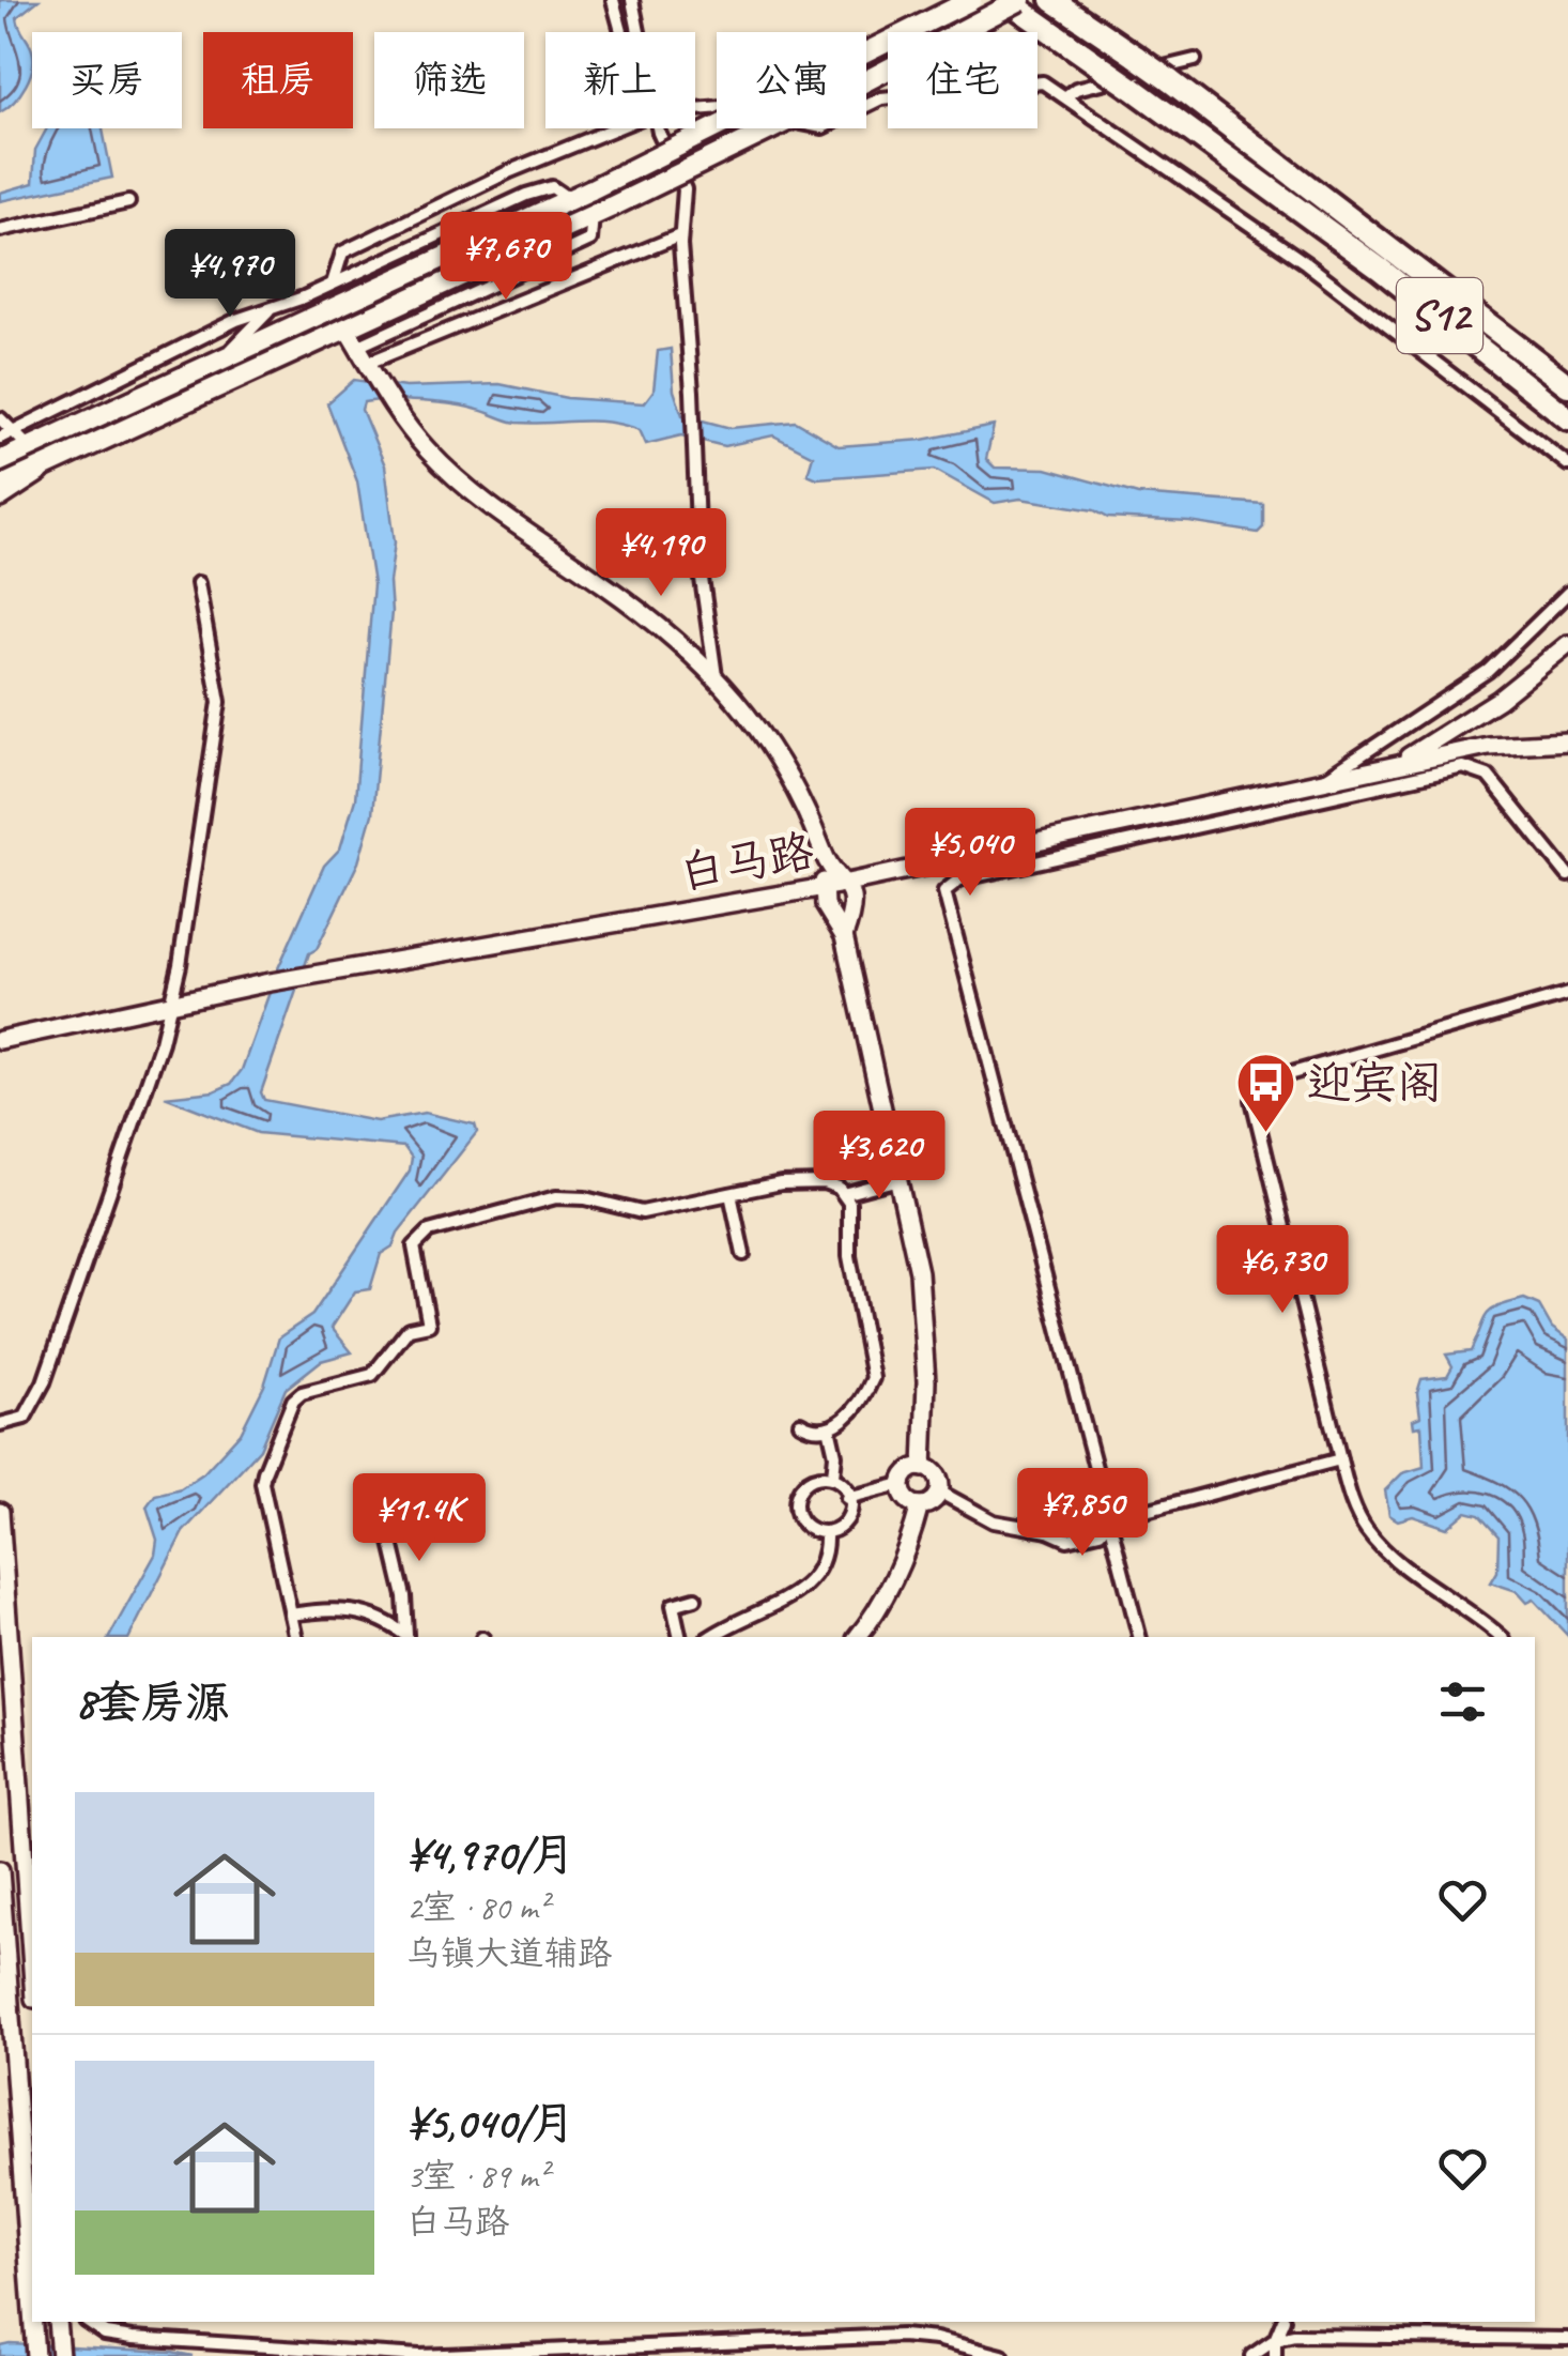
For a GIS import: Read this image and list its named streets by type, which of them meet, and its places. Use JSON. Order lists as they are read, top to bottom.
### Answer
{
  "streets": {
    "highway": ["S12"],
    "street": ["白马路"]
  },
  "places": {
    "bus stop": ["迎宾阁"]
  },
  "page": {
    "chip": [
      "买房",
      "租房",
      "筛选",
      "新上",
      "公寓",
      "住宅"
    ],
    "price": [
      "¥7,670",
      "¥4,970",
      "¥4,190",
      "¥5,040",
      "¥3,620",
      "¥6,730",
      "¥7,850",
      "¥11.4K"
    ],
    "heading": "8套房源",
    "list": [
      {
        "name": "¥4,970/月",
        "note": "2室 · 80 m² · 乌镇大道辅路"
      },
      {
        "name": "¥5,040/月",
        "note": "3室 · 89 m² · 白马路"
      }
    ]
  }
}
